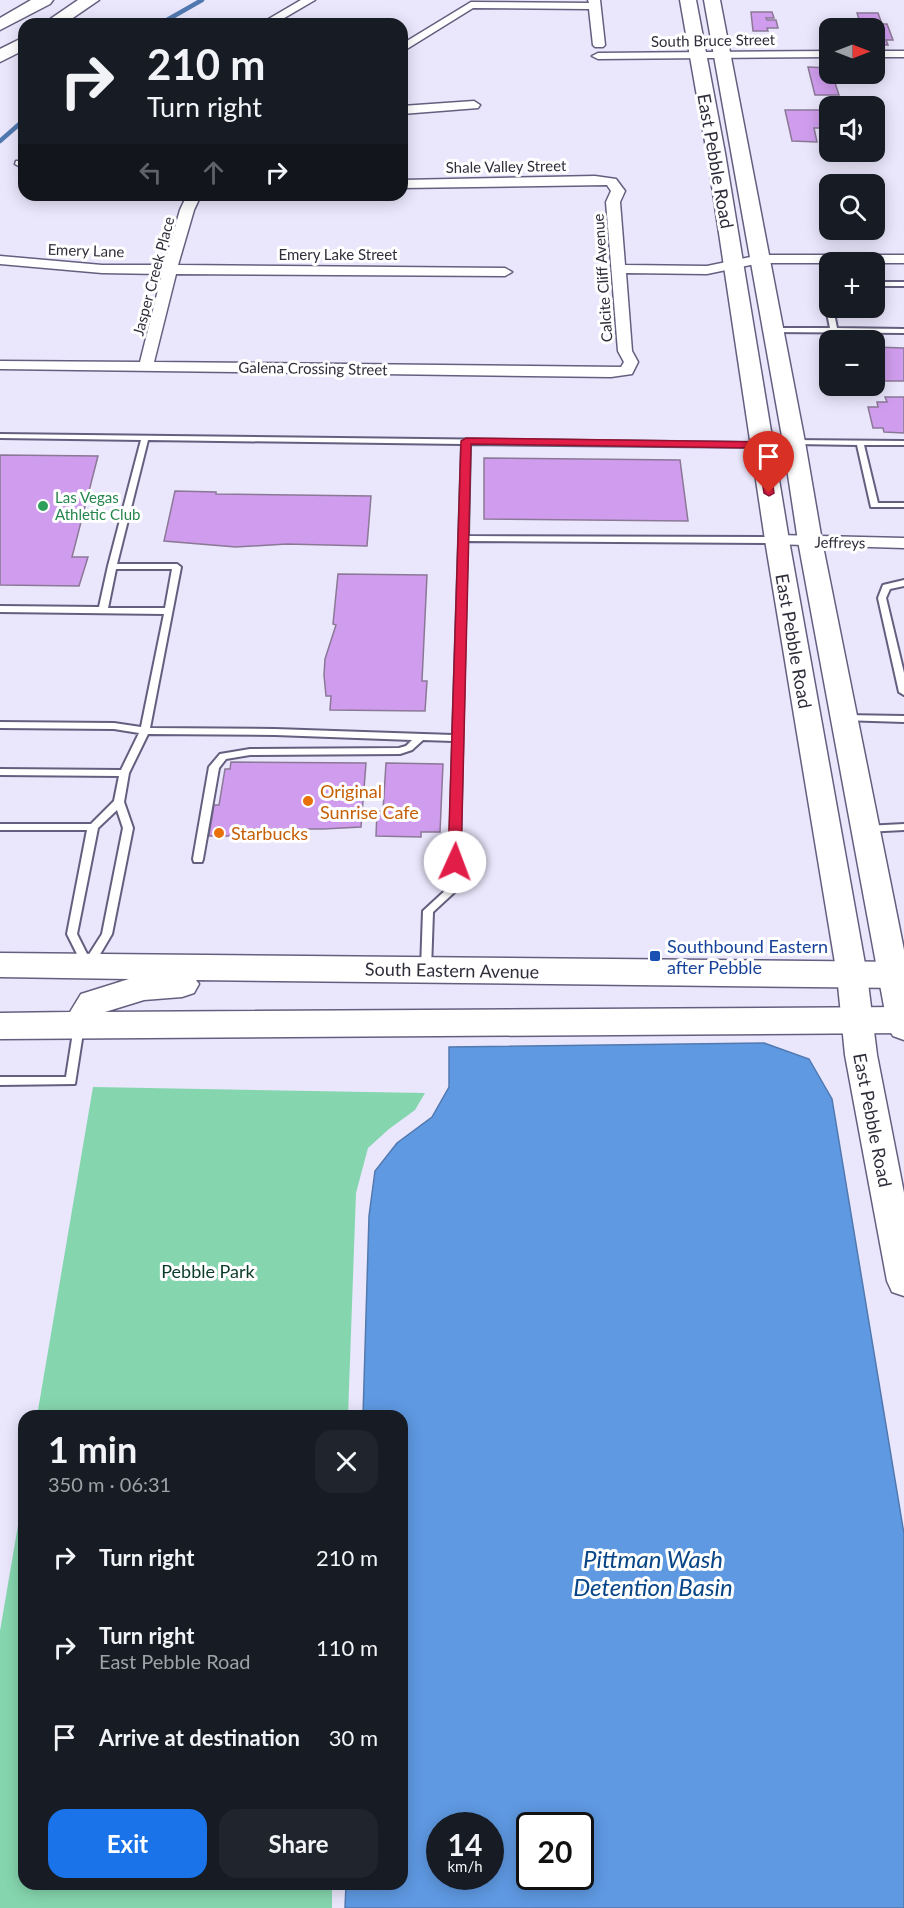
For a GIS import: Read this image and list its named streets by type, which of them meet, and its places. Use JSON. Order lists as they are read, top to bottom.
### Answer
{
  "streets": {
    "main road": ["East Pebble Road", "South Eastern Avenue"],
    "street": [
      "South Bruce Street",
      "Shale Valley Street",
      "Emery Lane",
      "Emery Lake Street",
      "Jasper Creek Place",
      "Calcite Cliff Avenue",
      "Galena Crossing Street",
      "Jeffreys"
    ]
  },
  "crossings": [
    ["South Bruce Street", "East Pebble Road"],
    ["East Pebble Road", "Jeffreys"],
    ["East Pebble Road", "South Eastern Avenue"],
    ["Shale Valley Street", "Calcite Cliff Avenue"],
    ["Emery Lane", "Emery Lake Street"],
    ["Emery Lane", "Jasper Creek Place"],
    ["Emery Lake Street", "Jasper Creek Place"],
    ["Jasper Creek Place", "Galena Crossing Street"],
    ["Calcite Cliff Avenue", "Galena Crossing Street"]
  ],
  "water": ["Pittman Wash Detention Basin"],
  "parks": ["Pebble Park"],
  "places": {
    "other": ["Las Vegas Athletic Club", "Original Sunrise Cafe", "Starbucks"],
    "transit": ["Southbound Eastern after Pebble"]
  },
  "north": "right",
  "page": {
    "map_buttons": ["+", "−"],
    "turn": ["210 m", "Turn right"],
    "heading": ["1 min", "350 m · 06:31"],
    "list": [
      {
        "name": "Turn right",
        "value": "210 m"
      },
      {
        "name": "Turn right",
        "note": "East Pebble Road",
        "value": "110 m"
      },
      {
        "name": "Arrive at destination",
        "value": "30 m"
      }
    ],
    "buttons": ["Exit", "Share"],
    "speed": "14 km/h",
    "limit": "20"
  }
}
